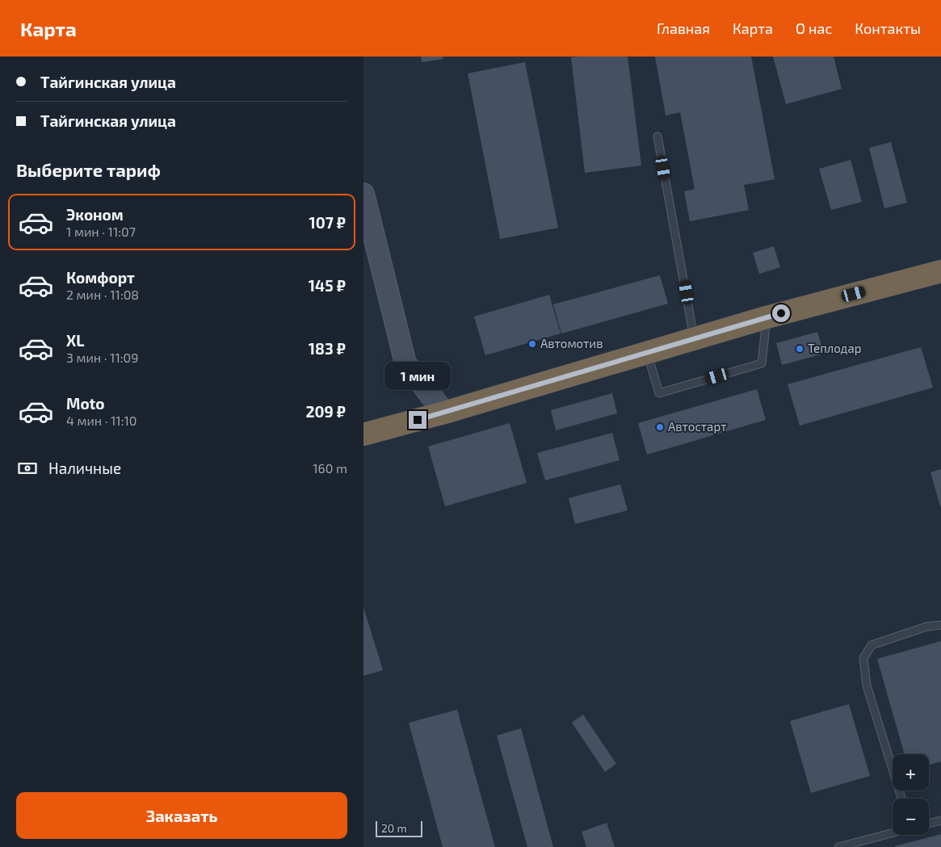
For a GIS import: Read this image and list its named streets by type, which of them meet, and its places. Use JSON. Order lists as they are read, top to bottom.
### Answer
{
  "places": ["Автомотив", "Теплодар", "Автостарт"],
  "scale_bar": "20 m",
  "page": {
    "header": "Карта",
    "nav": [
      "Главная",
      "Карта",
      "О нас",
      "Контакты"
    ],
    "banner": ["Тайгинская улица", "Тайгинская улица"],
    "heading": "Выберите тариф",
    "list": [
      {
        "name": "Эконом",
        "note": "1 мин · 11:07",
        "value": "107 ₽"
      },
      {
        "name": "Комфорт",
        "note": "2 мин · 11:08",
        "value": "145 ₽"
      },
      {
        "name": "XL",
        "note": "3 мин · 11:09",
        "value": "183 ₽"
      },
      {
        "name": "Moto",
        "note": "4 мин · 11:10",
        "value": "209 ₽"
      }
    ],
    "bubble": "1 мин",
    "pay": ["Наличные", "160 m"],
    "map_buttons": ["+", "−"],
    "buttons": "Заказать",
    "scale": "20 m"
  }
}
